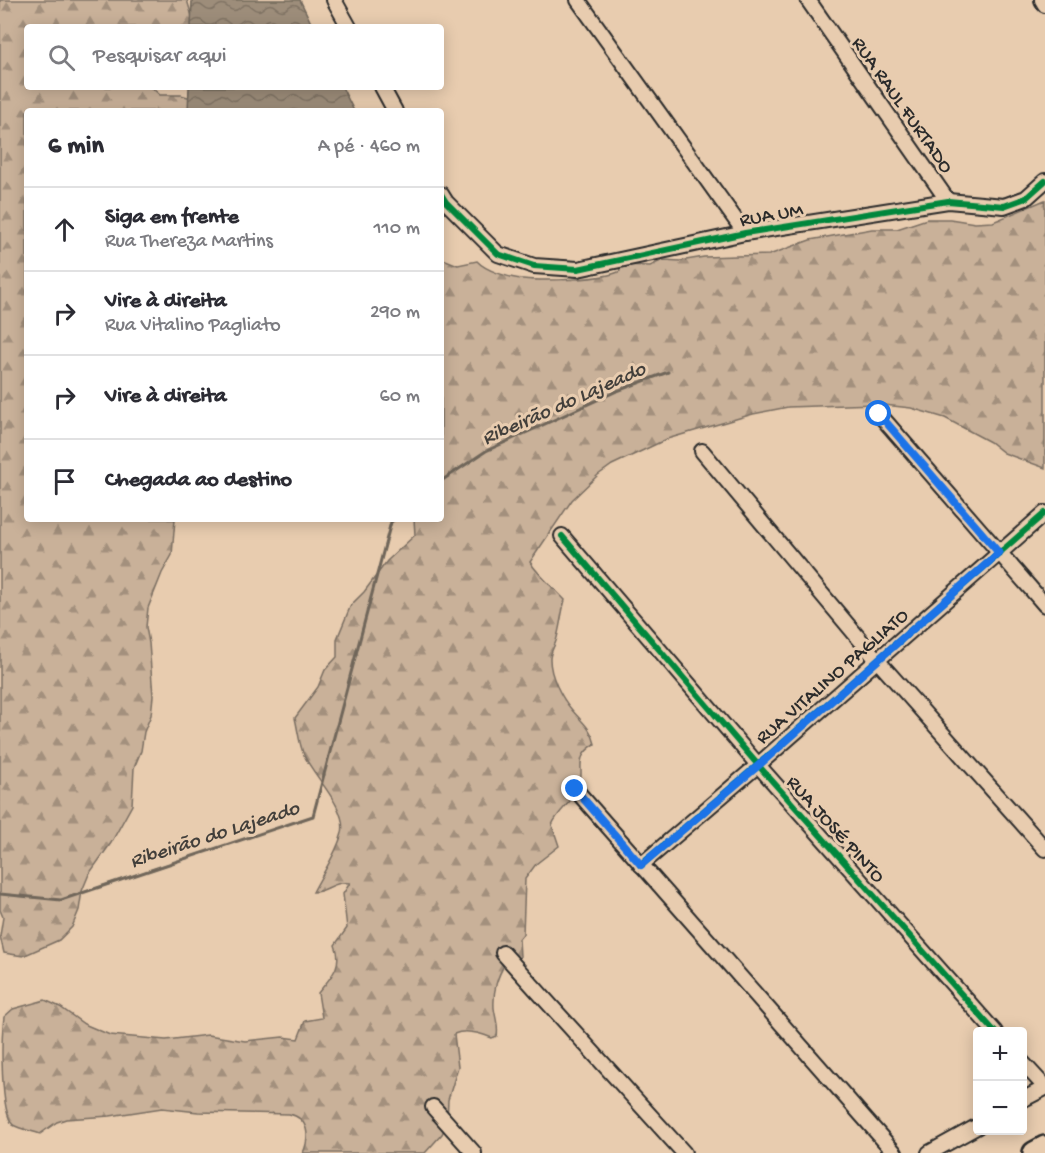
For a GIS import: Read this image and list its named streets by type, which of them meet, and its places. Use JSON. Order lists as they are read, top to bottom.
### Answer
{
  "streets": {
    "street": [
      "RUA RAUL FURTADO",
      "RUA UM",
      "RUA VITALINO PAGLIATO",
      "RUA JOSÉ PINTO"
    ]
  },
  "crossings": [
    ["RUA RAUL FURTADO", "RUA UM"],
    ["RUA VITALINO PAGLIATO", "RUA JOSÉ PINTO"]
  ],
  "water": ["Ribeirão do Lajeado"],
  "page": {
    "search": "Pesquisar aqui",
    "heading": ["6 min", "A pé · 460 m"],
    "list": [
      ["Siga em frente", "Rua Thereza Martins", "110 m"],
      ["Vire à direita", "Rua Vitalino Pagliato", "290 m"],
      ["Vire à direita", "60 m"],
      "Chegada ao destino"
    ],
    "map_buttons": ["+", "−"]
  }
}
